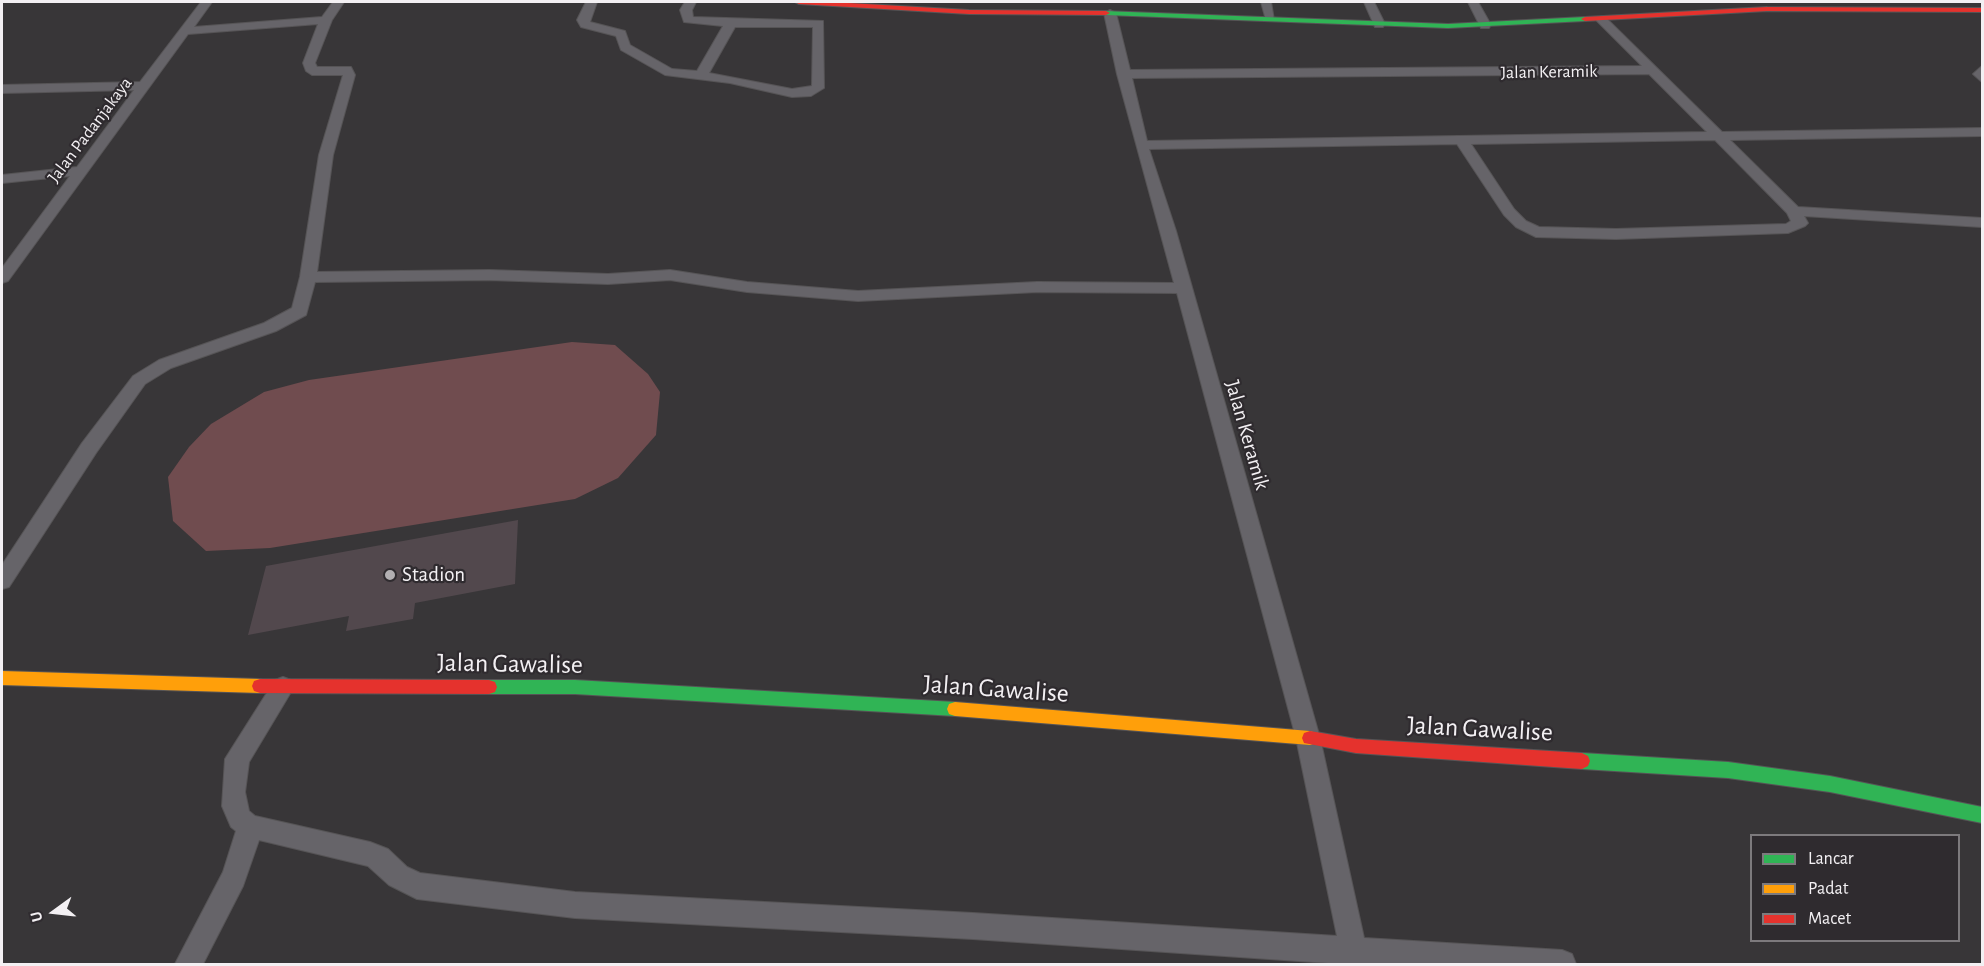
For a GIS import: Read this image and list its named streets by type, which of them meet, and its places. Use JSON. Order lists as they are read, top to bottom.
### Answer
{
  "streets": {
    "street": ["Jalan Keramik", "Jalan Padanjakaya", "Jalan Gawalise"]
  },
  "crossings": [
    ["Jalan Keramik", "Jalan Gawalise"]
  ],
  "places": ["Stadion"],
  "legend": ["Lancar", "Padat", "Macet"],
  "north": "left"
}
